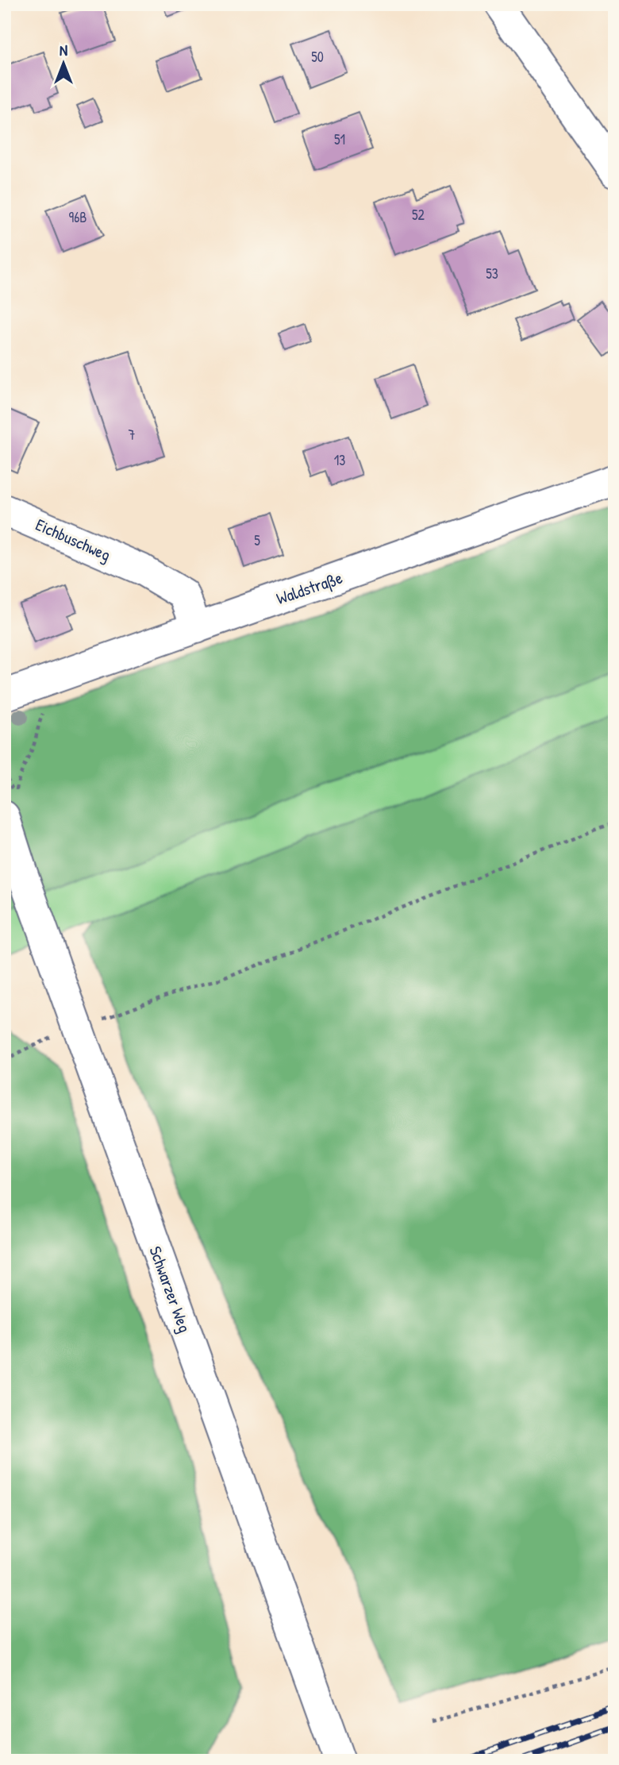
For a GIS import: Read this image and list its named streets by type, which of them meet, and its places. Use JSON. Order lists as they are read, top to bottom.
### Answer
{
  "streets": {
    "street": ["Eichbuschweg", "Waldstraße", "Schwarzer Weg"]
  },
  "crossings": [
    ["Eichbuschweg", "Waldstraße"]
  ],
  "house_numbers": [
    "50",
    "51",
    "52",
    "96B",
    "53",
    "7",
    "13",
    "5"
  ],
  "north": "top"
}
